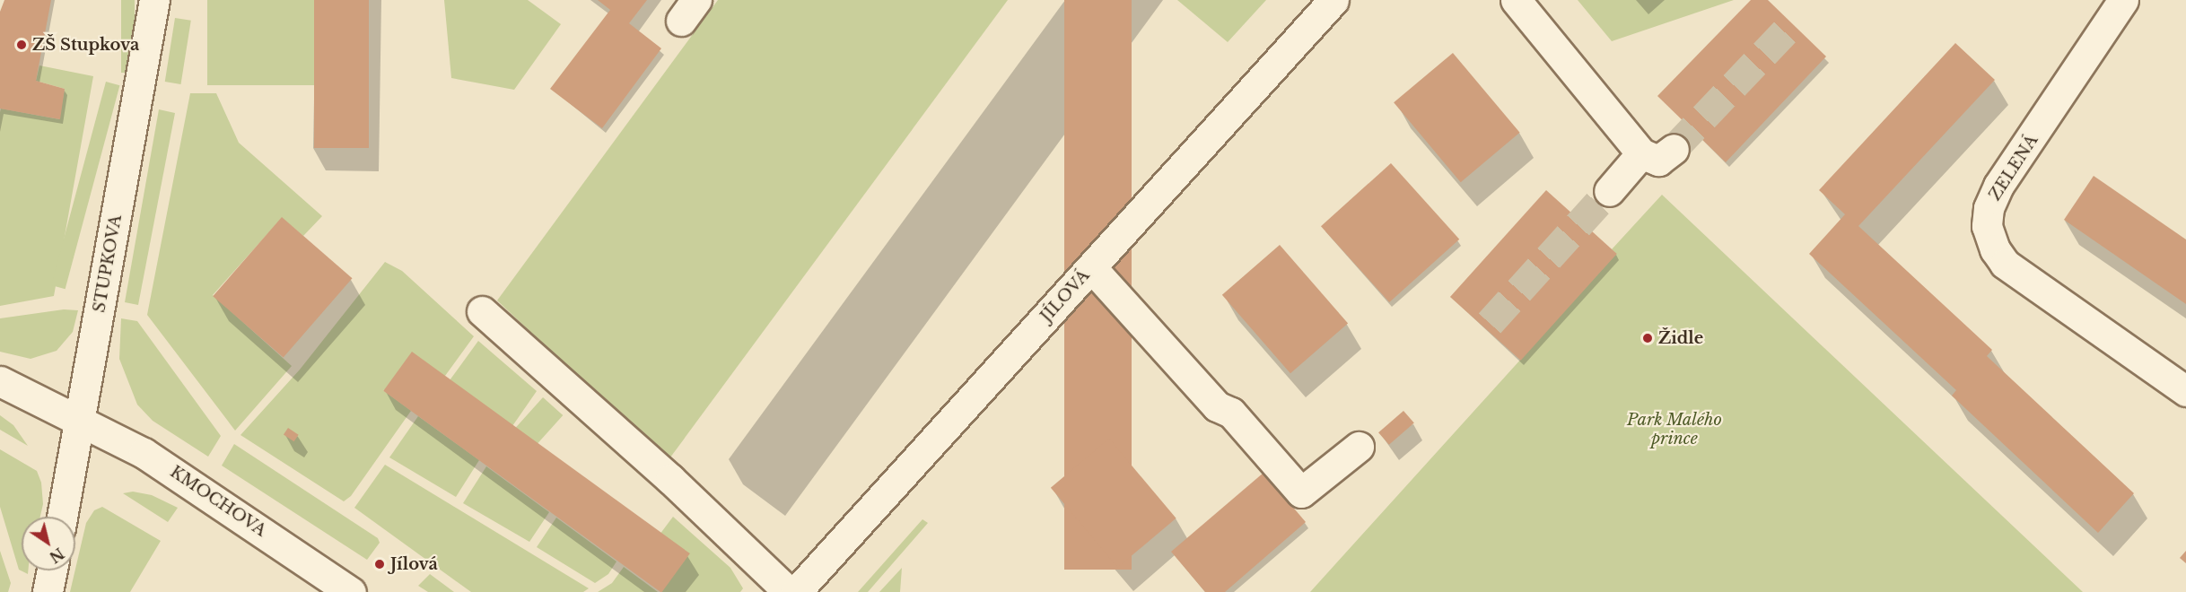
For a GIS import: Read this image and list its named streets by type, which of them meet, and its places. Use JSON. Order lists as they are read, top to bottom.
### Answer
{
  "streets": {
    "street": [
      "ZELENÁ",
      "STUPKOVA",
      "JÍLOVÁ",
      "KMOCHOVA"
    ]
  },
  "crossings": [
    ["STUPKOVA", "KMOCHOVA"]
  ],
  "parks": ["Park Malého prince"],
  "places": ["ZŠ Stupkova", "Židle", "Jílová"],
  "north": "bottom right"
}
